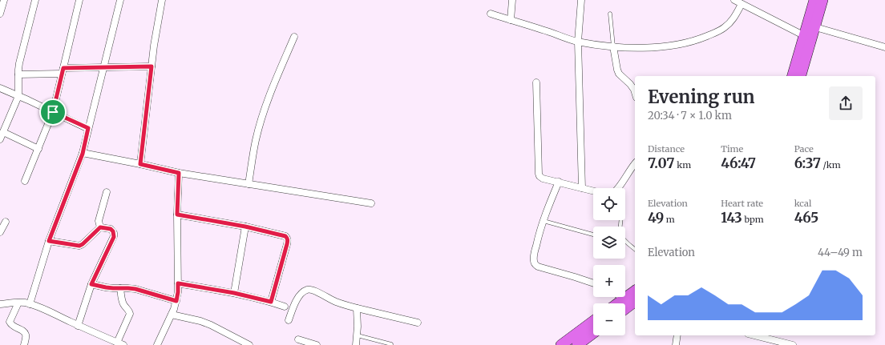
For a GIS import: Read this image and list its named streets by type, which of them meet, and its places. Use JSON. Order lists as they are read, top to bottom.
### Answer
{
  "page": {
    "heading": ["Evening run", "20:34 · 7 × 1.0 km"],
    "stats": [
      ["Distance", "7.07 km"],
      ["Time", "46:47"],
      ["Pace", "6:37 /km"],
      ["Elevation", "49 m"],
      ["Heart rate", "143 bpm"],
      ["kcal", "465"]
    ],
    "map_buttons": ["+", "−"],
    "chart": ["Elevation", "44–49 m"]
  }
}
